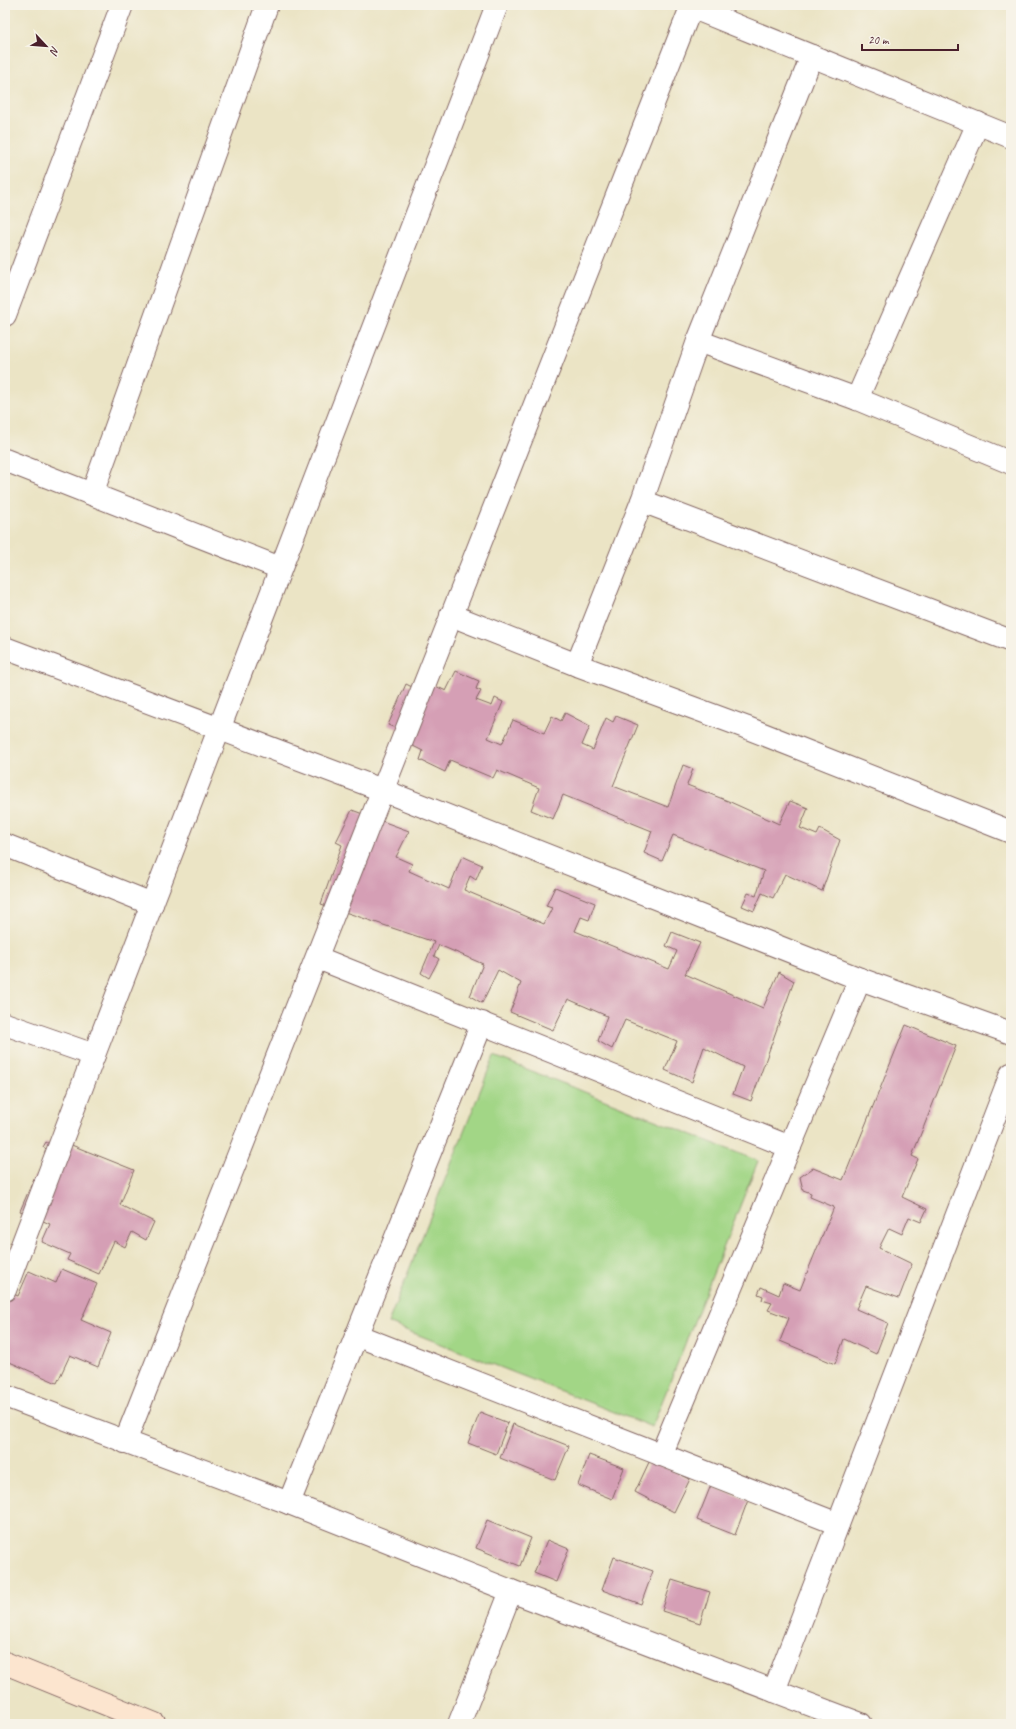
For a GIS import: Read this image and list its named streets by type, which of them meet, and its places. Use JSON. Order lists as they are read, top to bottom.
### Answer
{
  "scale_bar": "20 m",
  "north": "bottom right"
}
